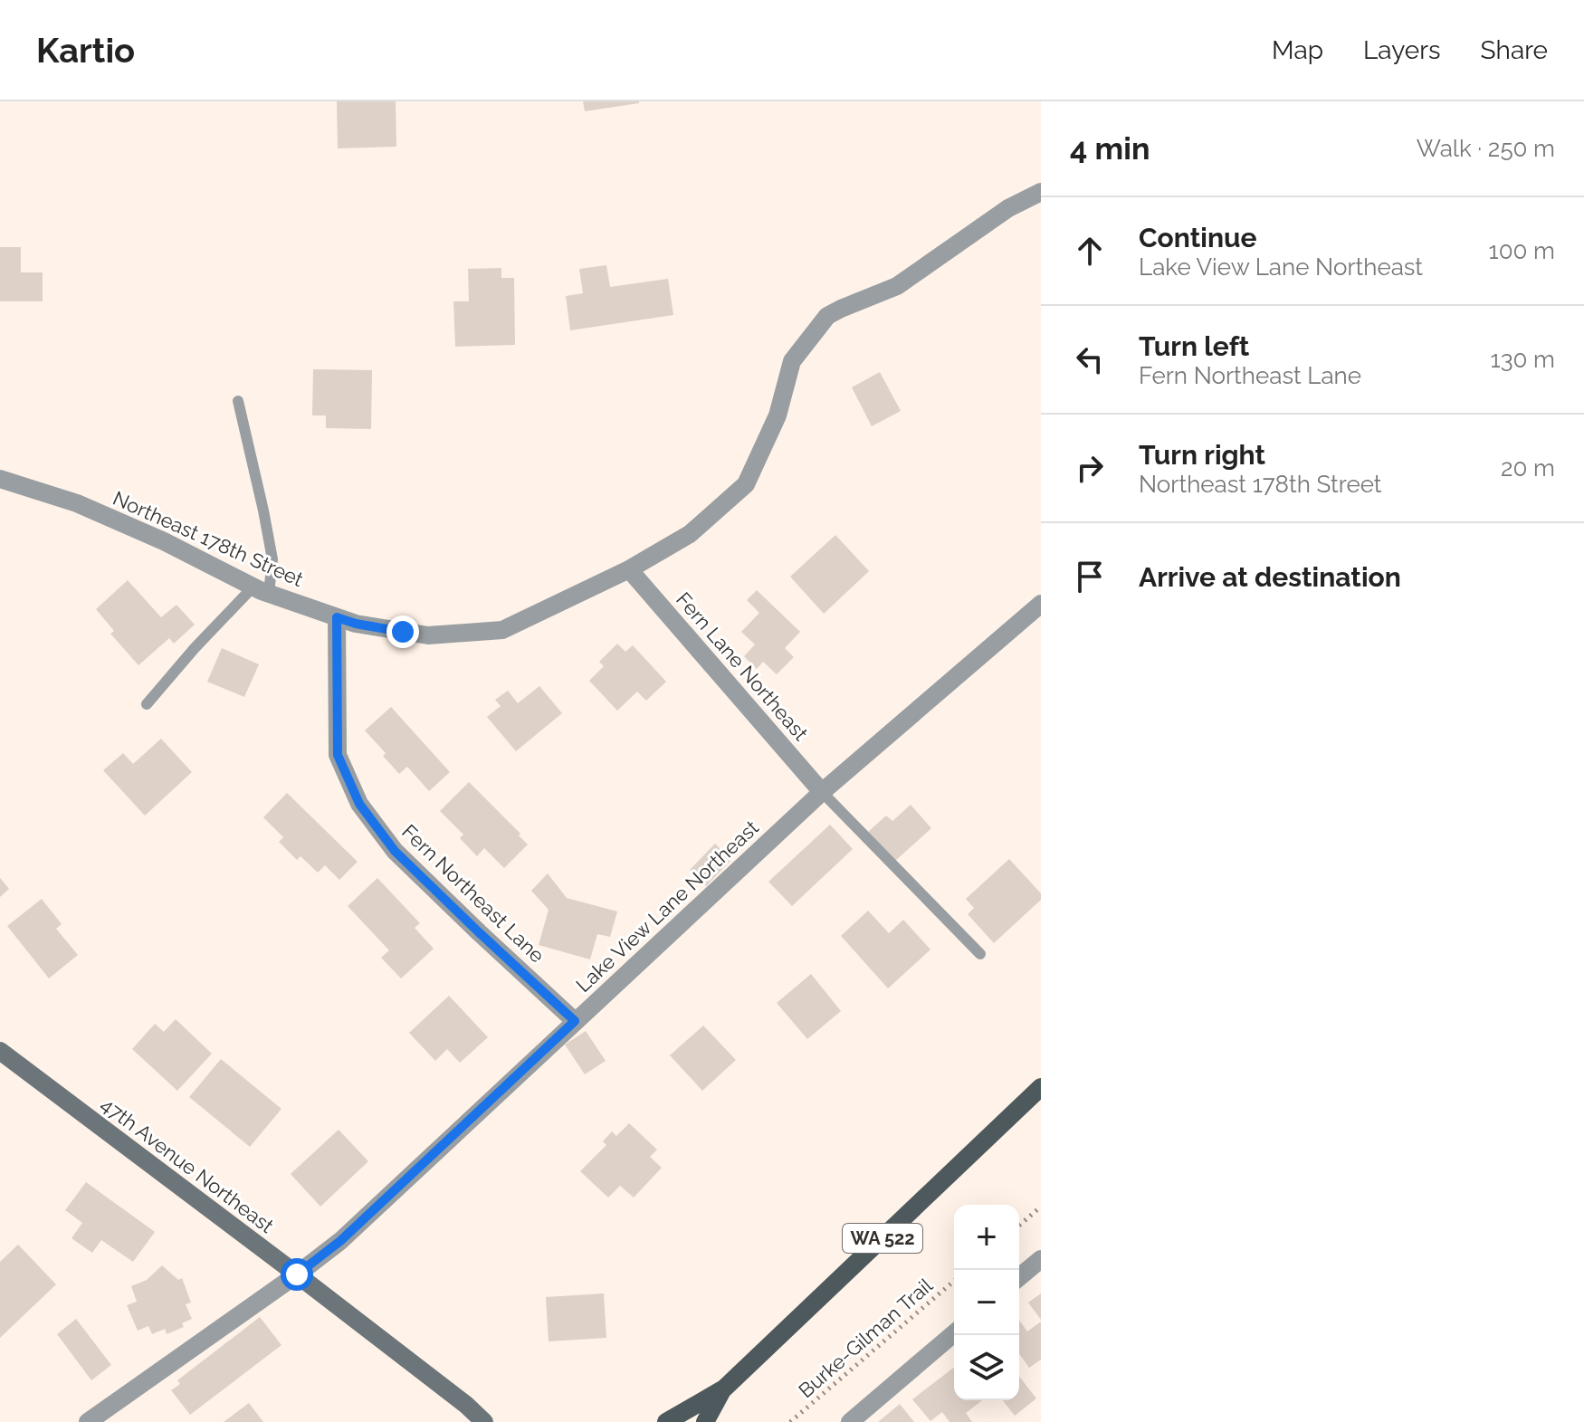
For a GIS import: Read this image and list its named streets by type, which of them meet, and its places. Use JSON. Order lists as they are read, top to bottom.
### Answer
{
  "streets": {
    "main road": ["WA 522"],
    "street": [
      "Northeast 178th Street",
      "Fern Lane Northeast",
      "Fern Northeast Lane",
      "Lake View Lane Northeast",
      "47th Avenue Northeast"
    ],
    "path": ["Burke-Gilman Trail"]
  },
  "crossings": [
    ["Northeast 178th Street", "Fern Lane Northeast"],
    ["Northeast 178th Street", "Fern Northeast Lane"],
    ["Fern Lane Northeast", "Lake View Lane Northeast"],
    ["Fern Northeast Lane", "Lake View Lane Northeast"],
    ["Lake View Lane Northeast", "47th Avenue Northeast"]
  ],
  "page": {
    "header": "Kartio",
    "nav": ["Map", "Layers", "Share"],
    "heading": ["4 min", "Walk · 250 m"],
    "list": [
      ["Continue", "Lake View Lane Northeast", "100 m"],
      ["Turn left", "Fern Northeast Lane", "130 m"],
      ["Turn right", "Northeast 178th Street", "20 m"],
      "Arrive at destination"
    ],
    "map_buttons": ["+", "−"]
  }
}
